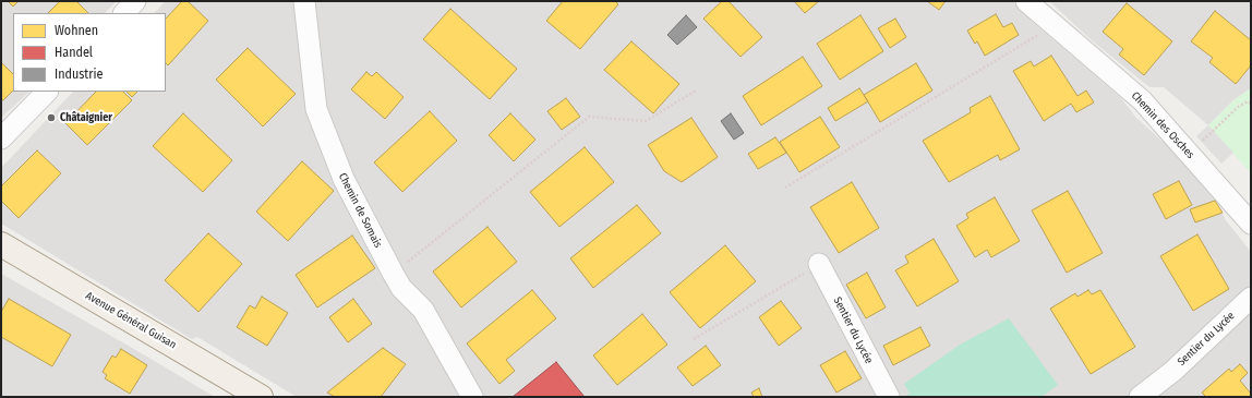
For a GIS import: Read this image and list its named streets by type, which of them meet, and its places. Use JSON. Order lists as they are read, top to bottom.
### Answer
{
  "streets": {
    "main road": ["Avenue Général Guisan"],
    "street": ["Chemin des Osches", "Chemin de Somais", "Sentier du Lycée"]
  },
  "places": ["Châtaignier"],
  "legend": ["Wohnen", "Handel", "Industrie"]
}
